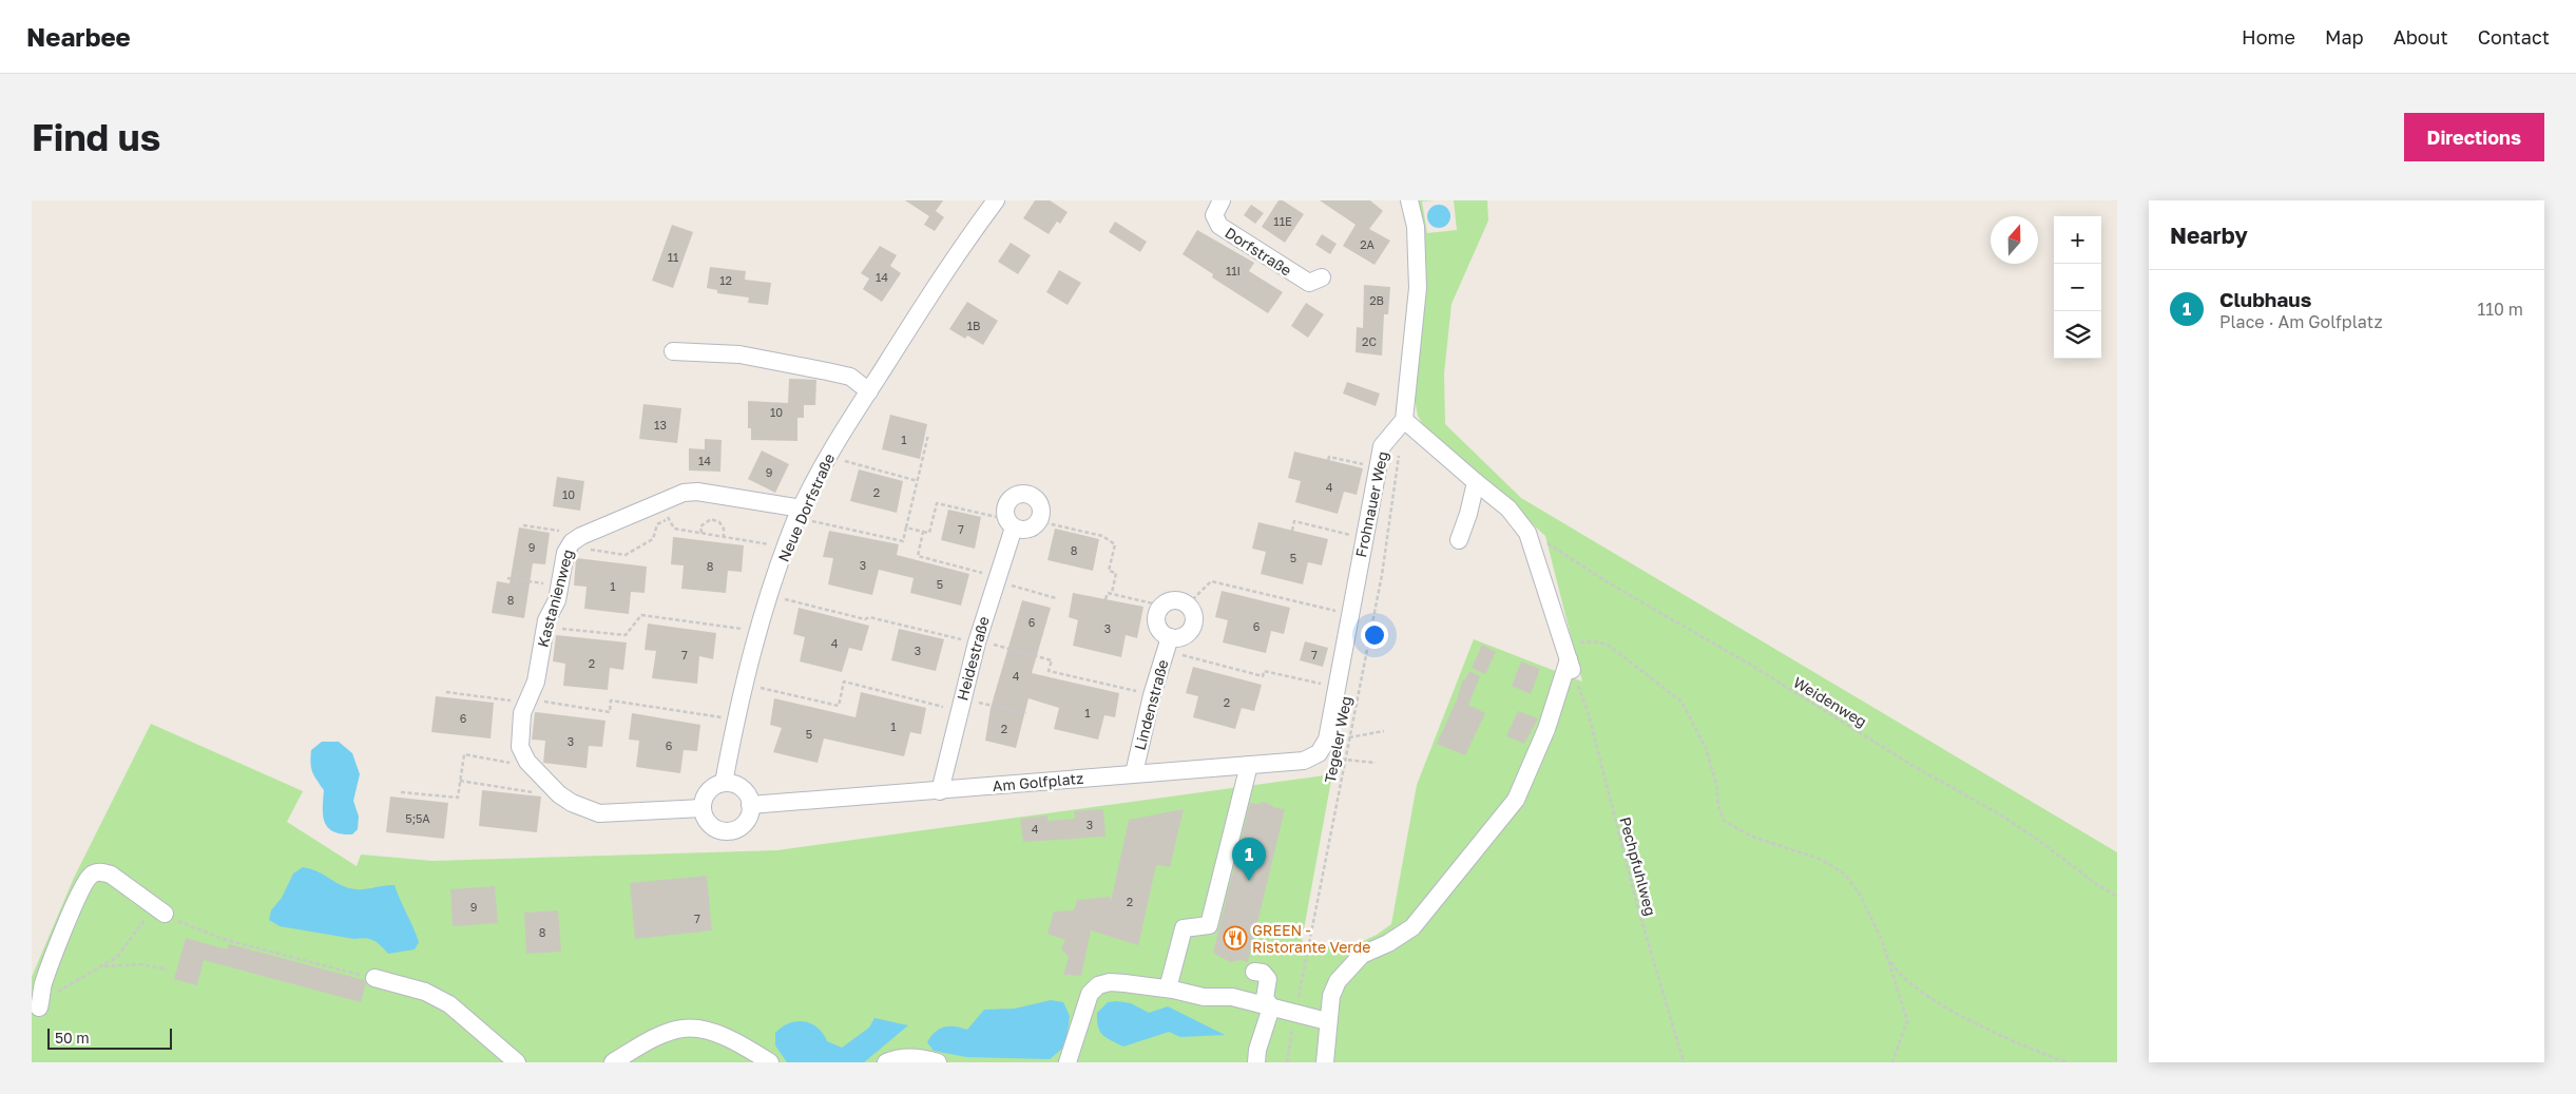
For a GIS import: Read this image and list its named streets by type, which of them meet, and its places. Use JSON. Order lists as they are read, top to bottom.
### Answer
{
  "streets": {
    "street": [
      "Dorfstraße",
      "Frohnauer Weg",
      "Neue Dorfstraße",
      "Kastanienweg",
      "Heidestraße",
      "Lindenstraße",
      "Am Golfplatz"
    ],
    "path": ["Weidenweg", "Tegeler Weg", "Pechpfuhlweg"]
  },
  "crossings": [
    ["Frohnauer Weg", "Am Golfplatz"],
    ["Neue Dorfstraße", "Kastanienweg"],
    ["Neue Dorfstraße", "Am Golfplatz"],
    ["Kastanienweg", "Am Golfplatz"],
    ["Heidestraße", "Am Golfplatz"],
    ["Lindenstraße", "Am Golfplatz"]
  ],
  "places": {
    "restaurant": ["GREEN - Ristorante Verde"]
  },
  "house_numbers": [
    "11E",
    "2A",
    "11",
    "11I",
    "14",
    "12",
    "2B",
    "1B",
    "2C",
    "10",
    "13",
    "1",
    "14",
    "9",
    "4",
    "2",
    "10",
    "7",
    "9",
    "8",
    "5",
    "3",
    "8",
    "5",
    "1",
    "8",
    "6",
    "6",
    "3",
    "4",
    "3",
    "7",
    "7",
    "2",
    "4",
    "2",
    "1",
    "6",
    "1",
    "2",
    "5",
    "3",
    "6",
    "5;5A",
    "3",
    "4",
    "2",
    "9",
    "7",
    "8"
  ],
  "scale_bar": "50 m",
  "north": "top",
  "page": {
    "header": "Nearbee",
    "nav": [
      "Home",
      "Map",
      "About",
      "Contact"
    ],
    "buttons": "Directions",
    "title": "Find us",
    "heading": "Nearby",
    "map_buttons": ["+", "−"],
    "list": [
      {
        "mark": "1",
        "name": "Clubhaus",
        "note": "Place · Am Golfplatz",
        "value": "110 m"
      }
    ],
    "pins": "1",
    "scale": "50 m"
  }
}
